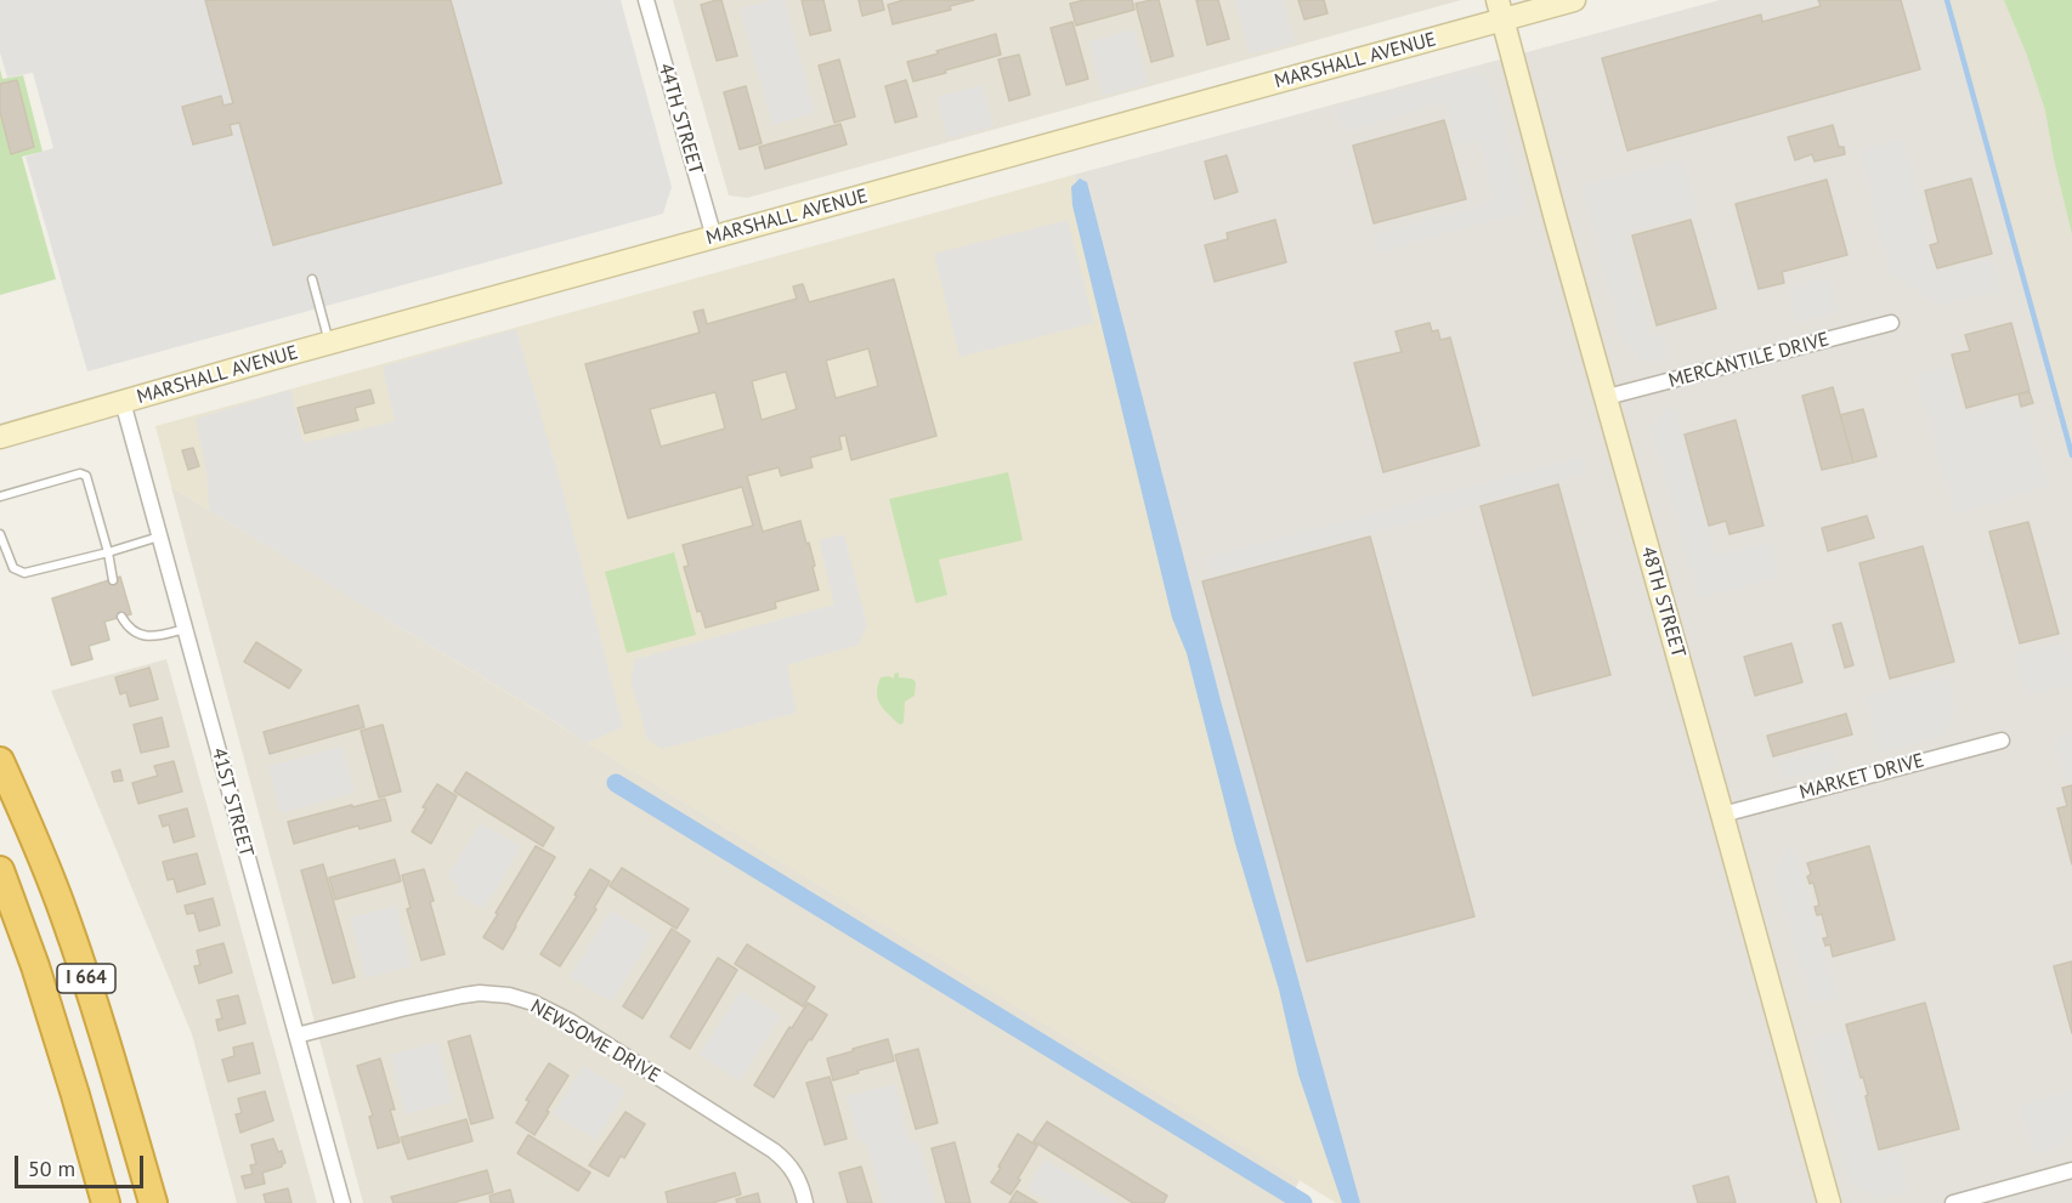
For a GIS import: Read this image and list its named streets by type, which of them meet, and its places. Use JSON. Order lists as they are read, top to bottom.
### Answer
{
  "streets": {
    "highway": ["I 664"],
    "street": [
      "MARSHALL AVENUE",
      "44TH STREET",
      "MERCANTILE DRIVE",
      "48TH STREET",
      "MARKET DRIVE",
      "41ST STREET",
      "NEWSOME DRIVE"
    ]
  },
  "crossings": [
    ["MARSHALL AVENUE", "44TH STREET"],
    ["MARSHALL AVENUE", "48TH STREET"],
    ["MARSHALL AVENUE", "41ST STREET"],
    ["MERCANTILE DRIVE", "48TH STREET"],
    ["48TH STREET", "MARKET DRIVE"],
    ["41ST STREET", "NEWSOME DRIVE"]
  ],
  "scale_bar": "50 m"
}
